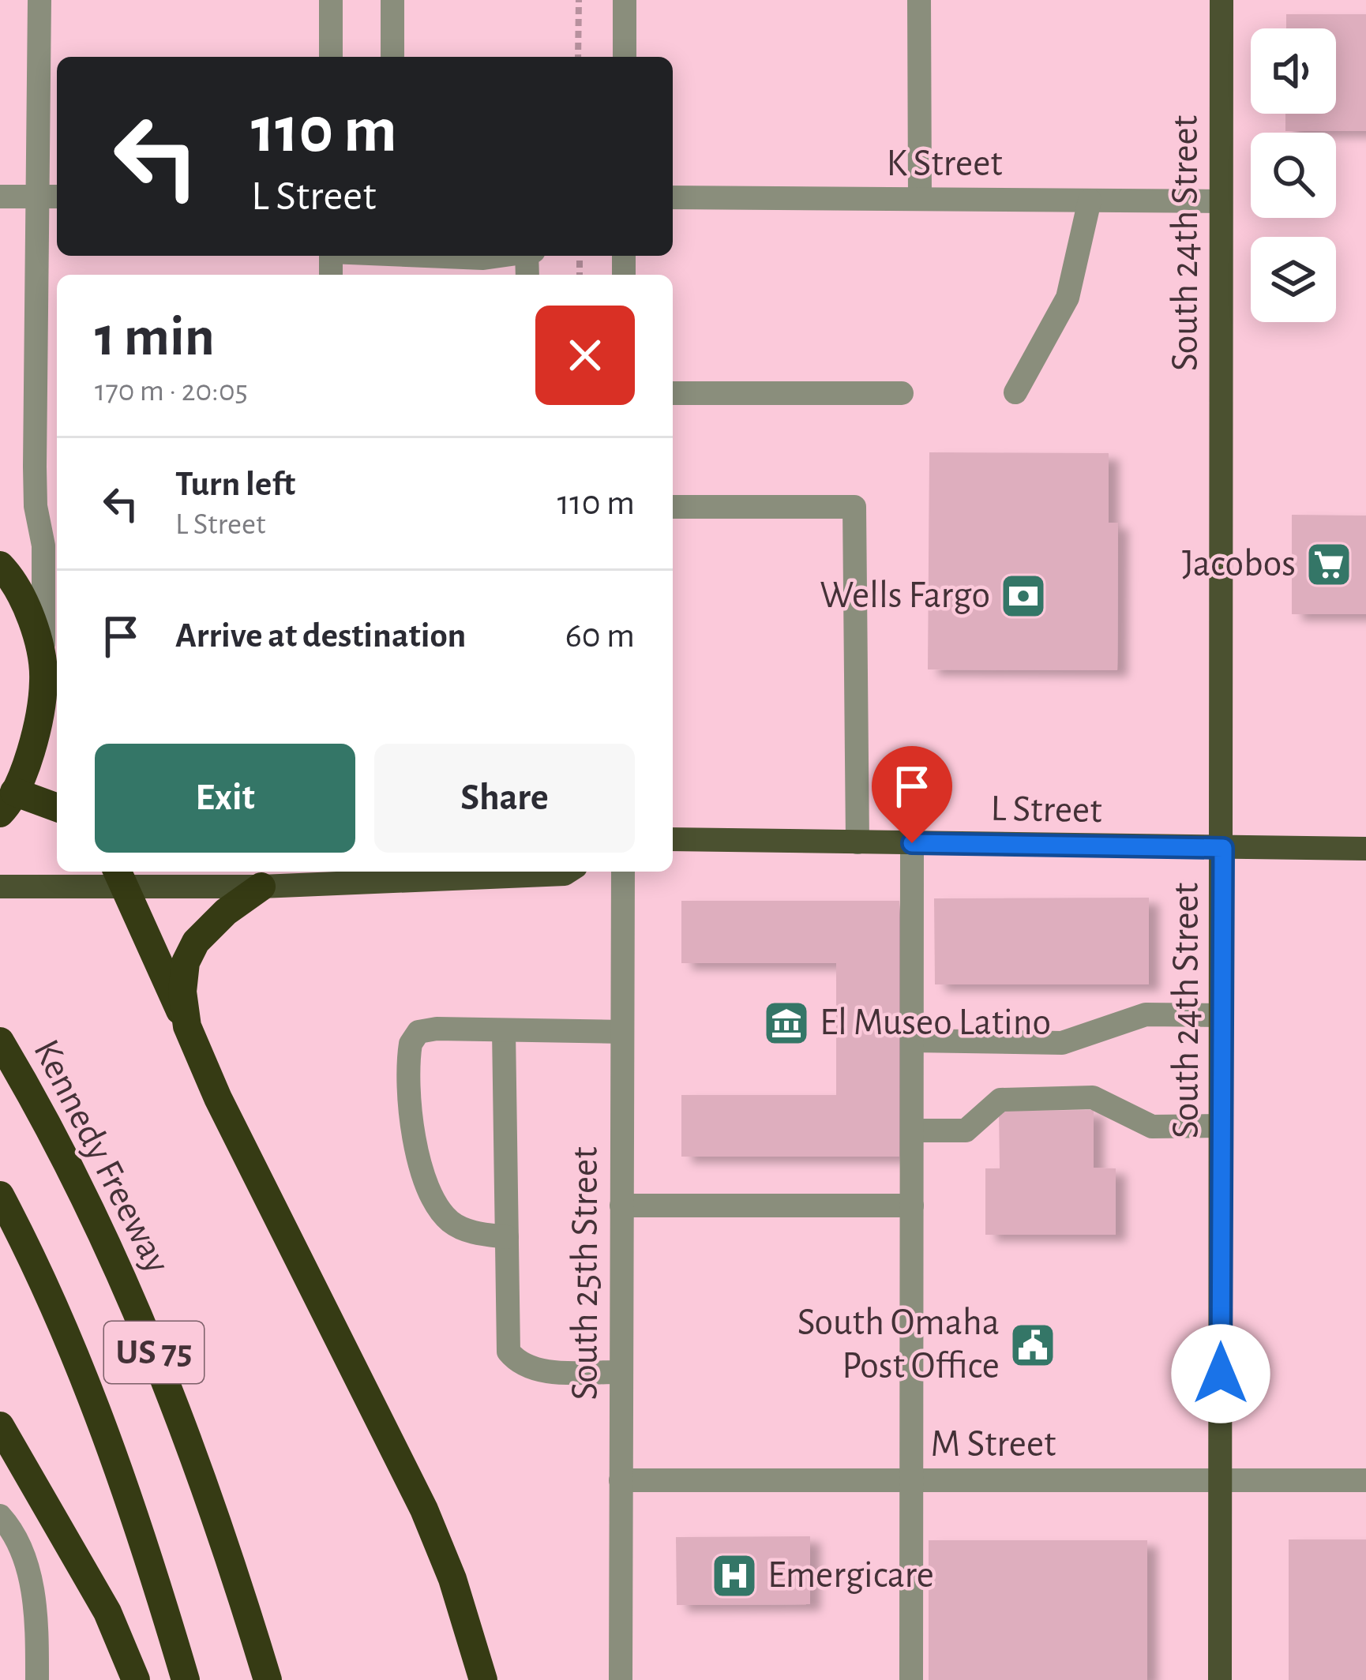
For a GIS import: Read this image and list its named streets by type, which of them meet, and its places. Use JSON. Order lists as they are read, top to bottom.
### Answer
{
  "streets": {
    "highway": ["Kennedy Freeway", "US 75"],
    "main road": ["South 24th Street", "L Street"],
    "street": ["K Street", "South 25th Street", "M Street"]
  },
  "crossings": [
    ["K Street", "South 24th Street"],
    ["South 24th Street", "L Street"],
    ["South 24th Street", "M Street"],
    ["South 25th Street", "M Street"]
  ],
  "places": {
    "supermarket": ["Jacobos"],
    "bank": ["Wells Fargo"],
    "museum": ["El Museo Latino"],
    "public building": ["South Omaha Post Office"],
    "hospital": ["Emergicare"]
  },
  "page": {
    "turn": ["110 m", "L Street"],
    "heading": ["1 min", "170 m · 20:05"],
    "list": [
      {
        "name": "Turn left",
        "note": "L Street",
        "value": "110 m"
      },
      {
        "name": "Arrive at destination",
        "value": "60 m"
      }
    ],
    "buttons": ["Exit", "Share"]
  }
}
